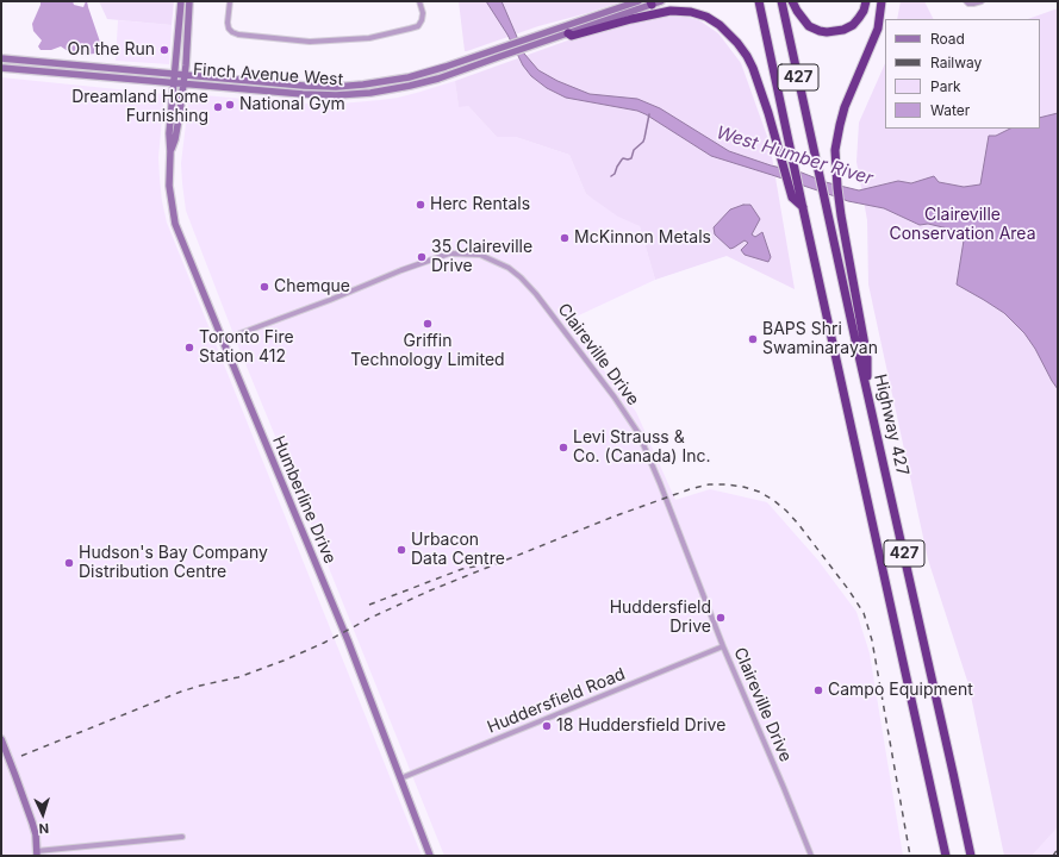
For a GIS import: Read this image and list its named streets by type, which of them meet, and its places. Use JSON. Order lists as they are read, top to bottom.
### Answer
{
  "streets": {
    "highway": ["427", "Highway 427"],
    "main road": ["Finch Avenue West", "Humberline Drive"],
    "street": ["Claireville Drive", "Huddersfield Road"]
  },
  "crossings": [
    ["Finch Avenue West", "Humberline Drive"],
    ["Claireville Drive", "Humberline Drive"],
    ["Claireville Drive", "Huddersfield Road"],
    ["Humberline Drive", "Huddersfield Road"]
  ],
  "water": ["West Humber River"],
  "parks": ["Claireville Conservation Area"],
  "places": [
    "On the Run",
    "National Gym",
    "Dreamland Home Furnishing",
    "Herc Rentals",
    "McKinnon Metals",
    "35 Claireville Drive",
    "Chemque",
    "Griffin Technology Limited",
    "BAPS Shri Swaminarayan",
    "Toronto Fire Station 412",
    "Levi Strauss & Co. (Canada) Inc.",
    "Urbacon Data Centre",
    "Hudson's Bay Company Distribution Centre",
    "Huddersfield Drive",
    "Campo Equipment",
    "18 Huddersfield Drive"
  ],
  "legend": [
    "Road",
    "Railway",
    "Park",
    "Water"
  ],
  "north": "bottom"
}
